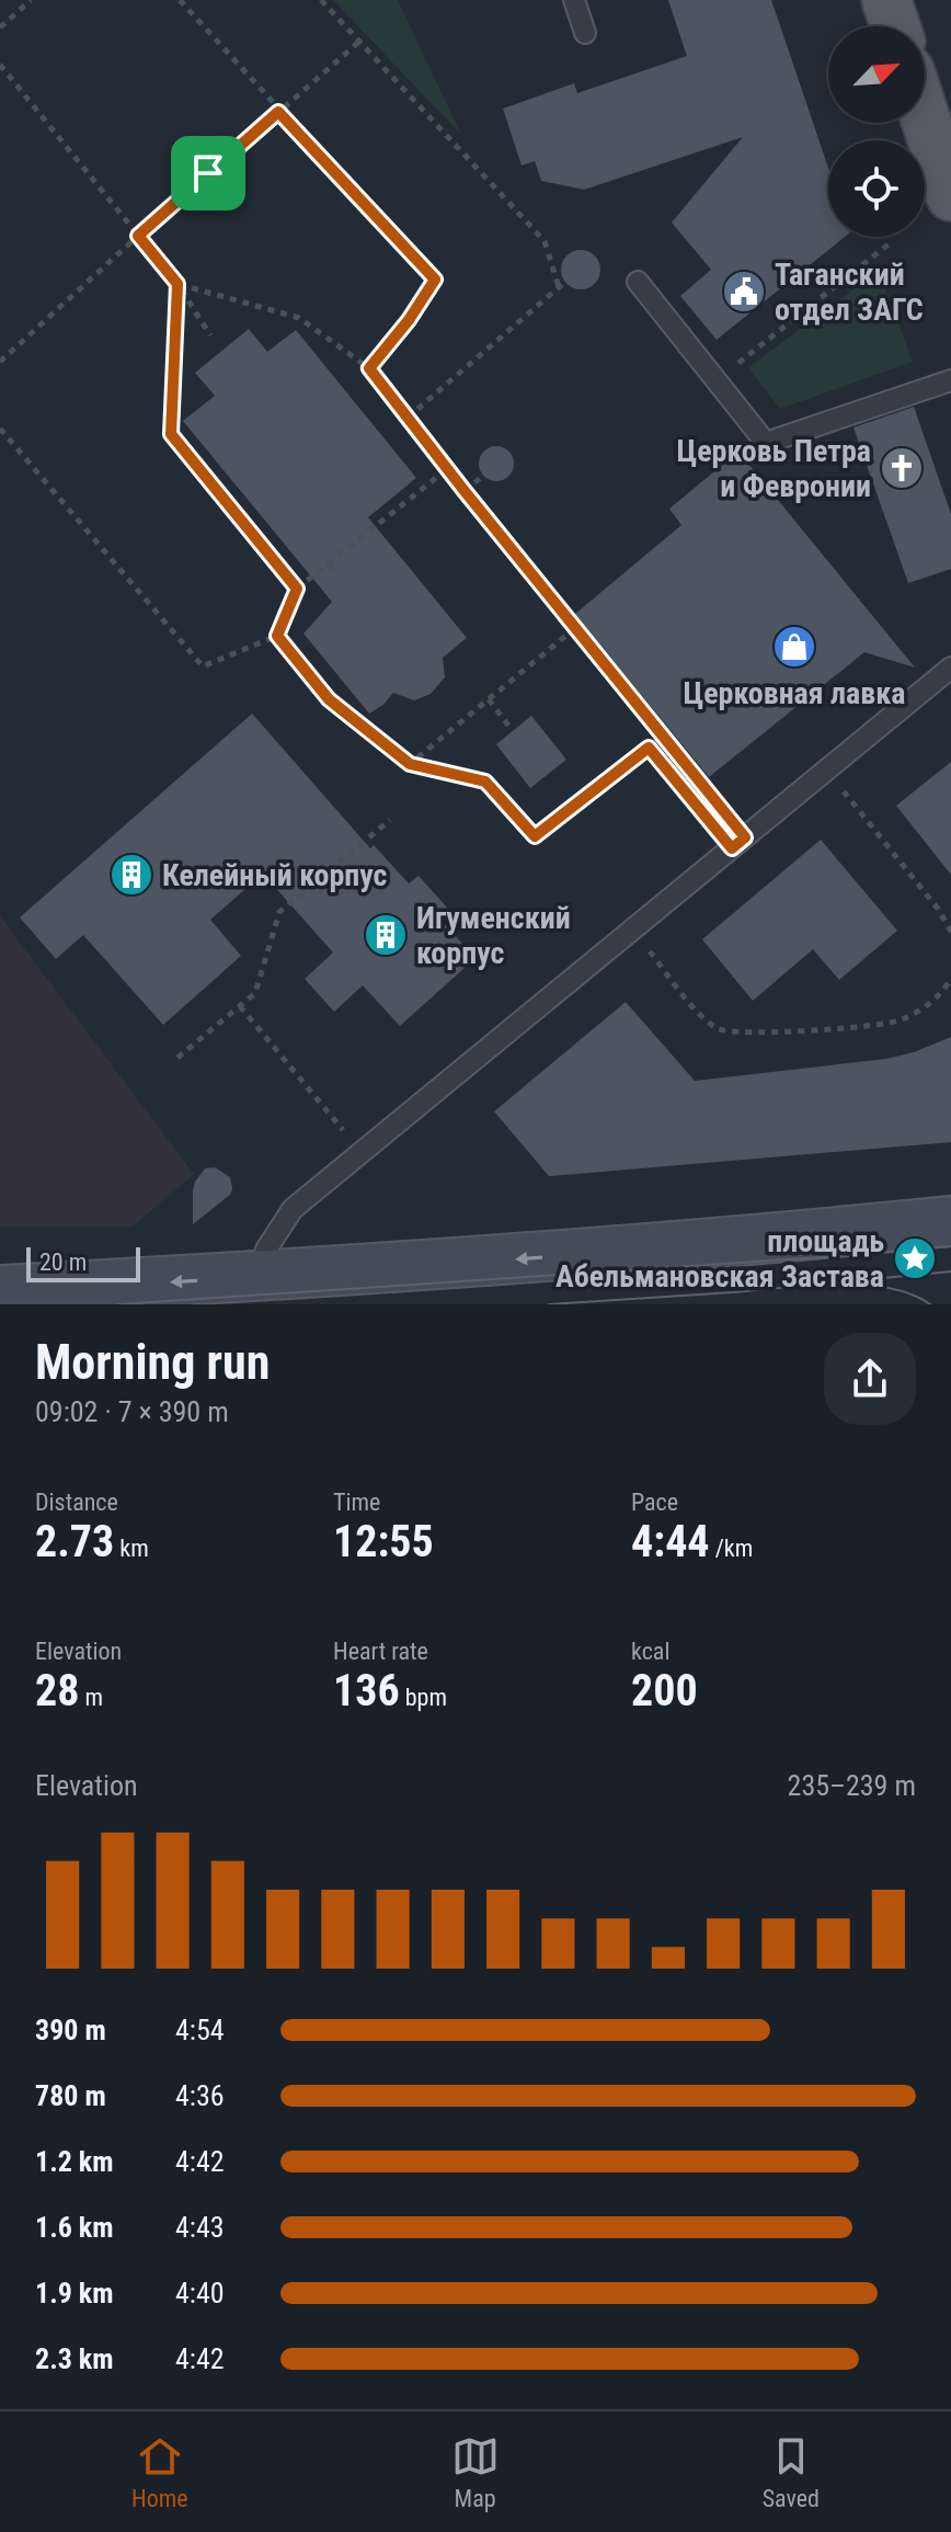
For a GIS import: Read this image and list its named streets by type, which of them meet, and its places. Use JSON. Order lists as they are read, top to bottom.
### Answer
{
  "places": {
    "public building": ["Таганский отдел ЗАГС"],
    "church": ["Церковь Петра и Февронии"],
    "shop": ["Церковная лавка"],
    "building": ["Келейный корпус", "Игуменский корпус"],
    "place": ["площадь Абельмановская Застава"]
  },
  "scale_bar": "20 m",
  "north": "top right",
  "page": {
    "scale": "20 m",
    "heading": ["Morning run", "09:02 · 7 × 390 m"],
    "stats": [
      ["Distance", "2.73 km"],
      ["Time", "12:55"],
      ["Pace", "4:44 /km"],
      ["Elevation", "28 m"],
      ["Heart rate", "136 bpm"],
      ["kcal", "200"]
    ],
    "chart": ["Elevation", "235–239 m"],
    "list": [
      {
        "name": "390 m",
        "note": "4:54"
      },
      {
        "name": "780 m",
        "note": "4:36"
      },
      {
        "name": "1.2 km",
        "note": "4:42"
      },
      {
        "name": "1.6 km",
        "note": "4:43"
      },
      {
        "name": "1.9 km",
        "note": "4:40"
      },
      {
        "name": "2.3 km",
        "note": "4:42"
      }
    ],
    "tabs": ["Home", "Map", "Saved"]
  }
}
